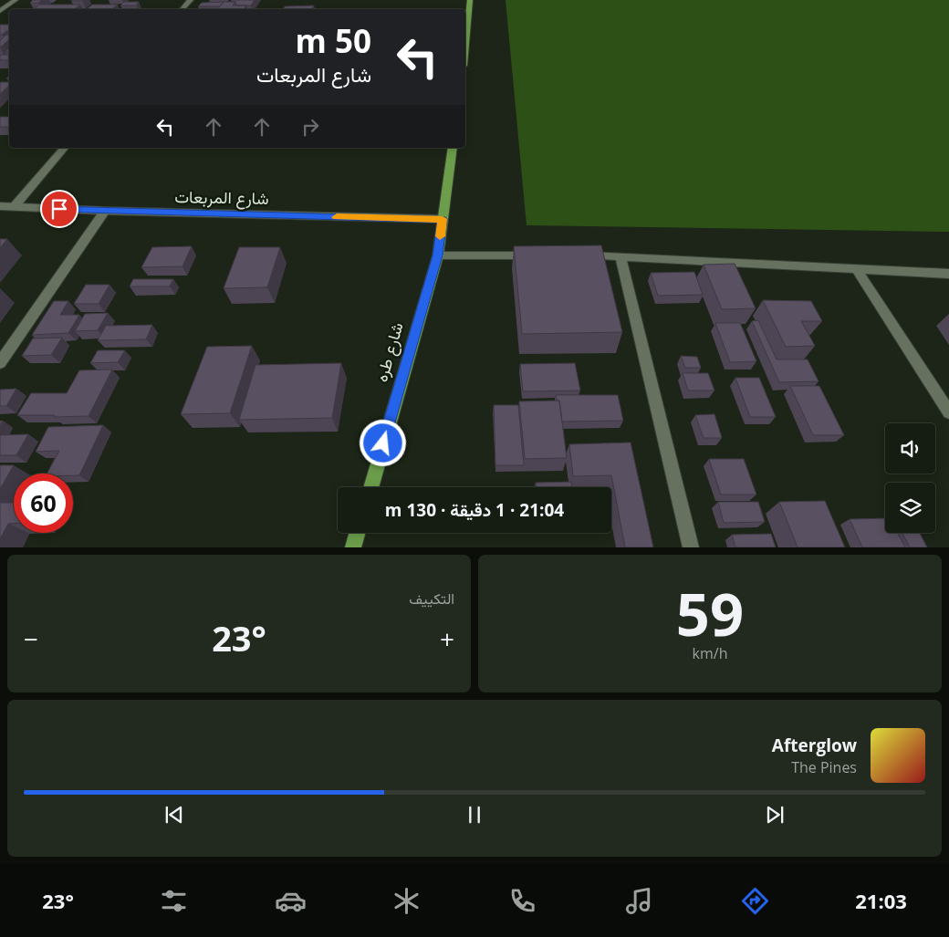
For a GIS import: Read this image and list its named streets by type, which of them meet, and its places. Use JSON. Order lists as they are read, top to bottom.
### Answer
{
  "streets": {
    "main road": ["شارع طره"],
    "street": ["شارع المربعات"]
  },
  "crossings": [
    ["شارع المربعات", "شارع طره"]
  ],
  "page": {
    "turn": ["50 m", "شارع المربعات"],
    "limit": "60",
    "trip": "21:04 · 1 دقيقة · 130 m",
    "tile": [
      ["59", "km/h"],
      "التكييف"
    ],
    "heat": ["−", "23°", "+"],
    "song": ["Afterglow", "The Pines"],
    "tabs": ["21:03", "23°"]
  }
}
